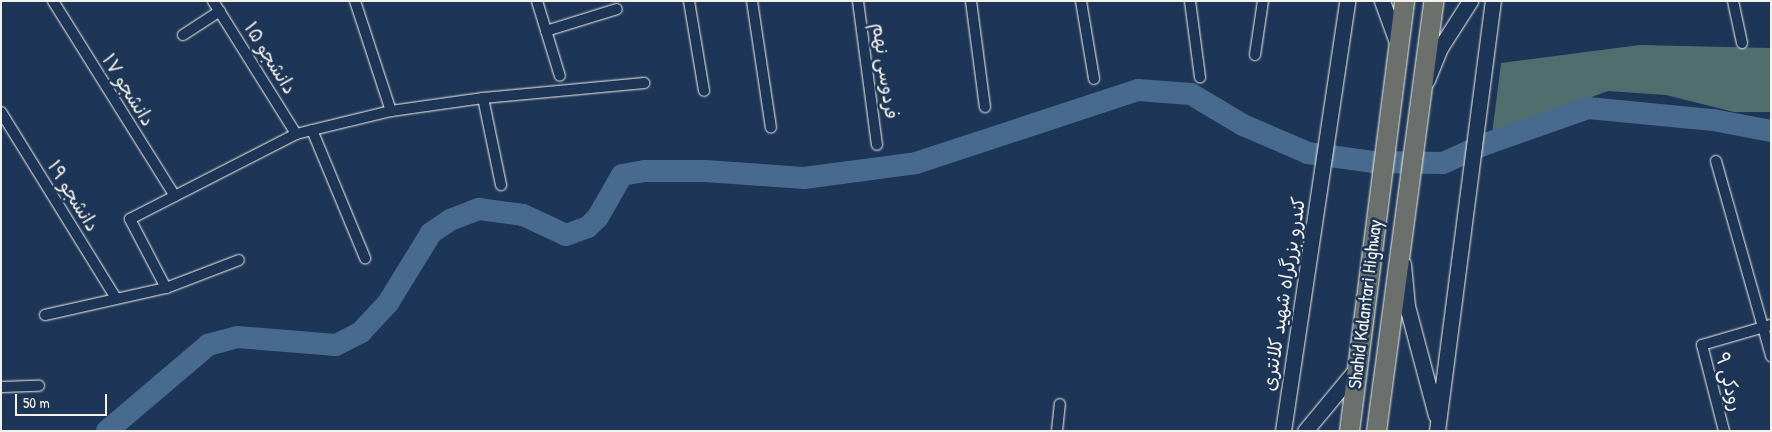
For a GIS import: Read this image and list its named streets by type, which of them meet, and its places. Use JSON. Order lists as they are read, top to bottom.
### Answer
{
  "streets": {
    "highway": ["Shahid Kalantari Highway"],
    "main road": ["کندرو بزرگراه شهید کلانتری"],
    "street": [
      "دانشجو ۱۵",
      "فردوسی نهم",
      "دانشجو ۱۷",
      "دانشجو ۱۹",
      "رودکی ۹"
    ]
  },
  "scale_bar": "50 m"
}
